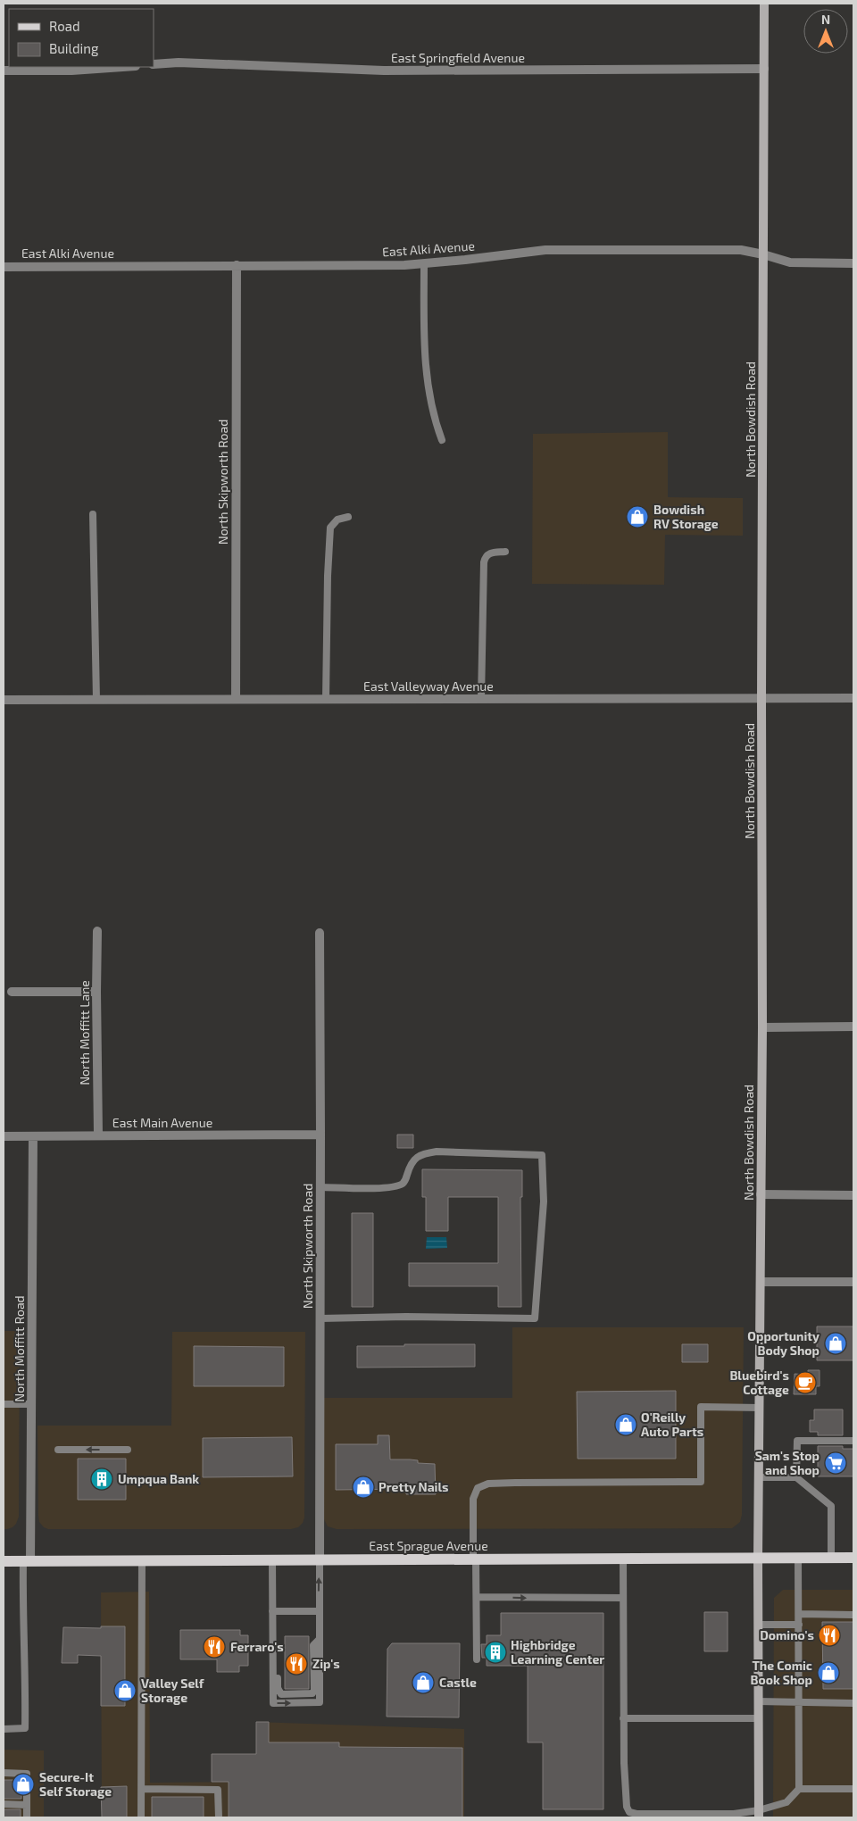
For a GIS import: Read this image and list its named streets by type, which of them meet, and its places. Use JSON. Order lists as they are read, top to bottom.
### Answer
{
  "streets": {
    "main road": ["East Sprague Avenue"],
    "street": [
      "East Springfield Avenue",
      "East Alki Avenue",
      "North Bowdish Road",
      "North Skipworth Road",
      "East Valleyway Avenue",
      "North Moffitt Lane",
      "East Main Avenue",
      "North Moffitt Road"
    ]
  },
  "crossings": [
    ["East Springfield Avenue", "North Bowdish Road"],
    ["East Alki Avenue", "North Bowdish Road"],
    ["East Alki Avenue", "North Skipworth Road"],
    ["North Bowdish Road", "East Valleyway Avenue"],
    ["North Bowdish Road", "East Sprague Avenue"],
    ["North Skipworth Road", "East Valleyway Avenue"],
    ["North Skipworth Road", "East Main Avenue"],
    ["North Skipworth Road", "East Sprague Avenue"],
    ["North Moffitt Lane", "East Main Avenue"],
    ["East Main Avenue", "North Moffitt Road"],
    ["North Moffitt Road", "East Sprague Avenue"]
  ],
  "places": {
    "shop": [
      "Bowdish RV Storage",
      "Opportunity Body Shop",
      "O'Reilly Auto Parts",
      "Pretty Nails",
      "The Comic Book Shop",
      "Castle",
      "Valley Self Storage",
      "Secure-It Self Storage"
    ],
    "cafe": ["Bluebird's Cottage"],
    "supermarket": ["Sam's Stop and Shop"],
    "building": ["Umpqua Bank", "Highbridge Learning Center"],
    "restaurant": ["Domino's", "Ferraro's", "Zip's"]
  },
  "legend": ["Road", "Building"],
  "north": "top"
}
